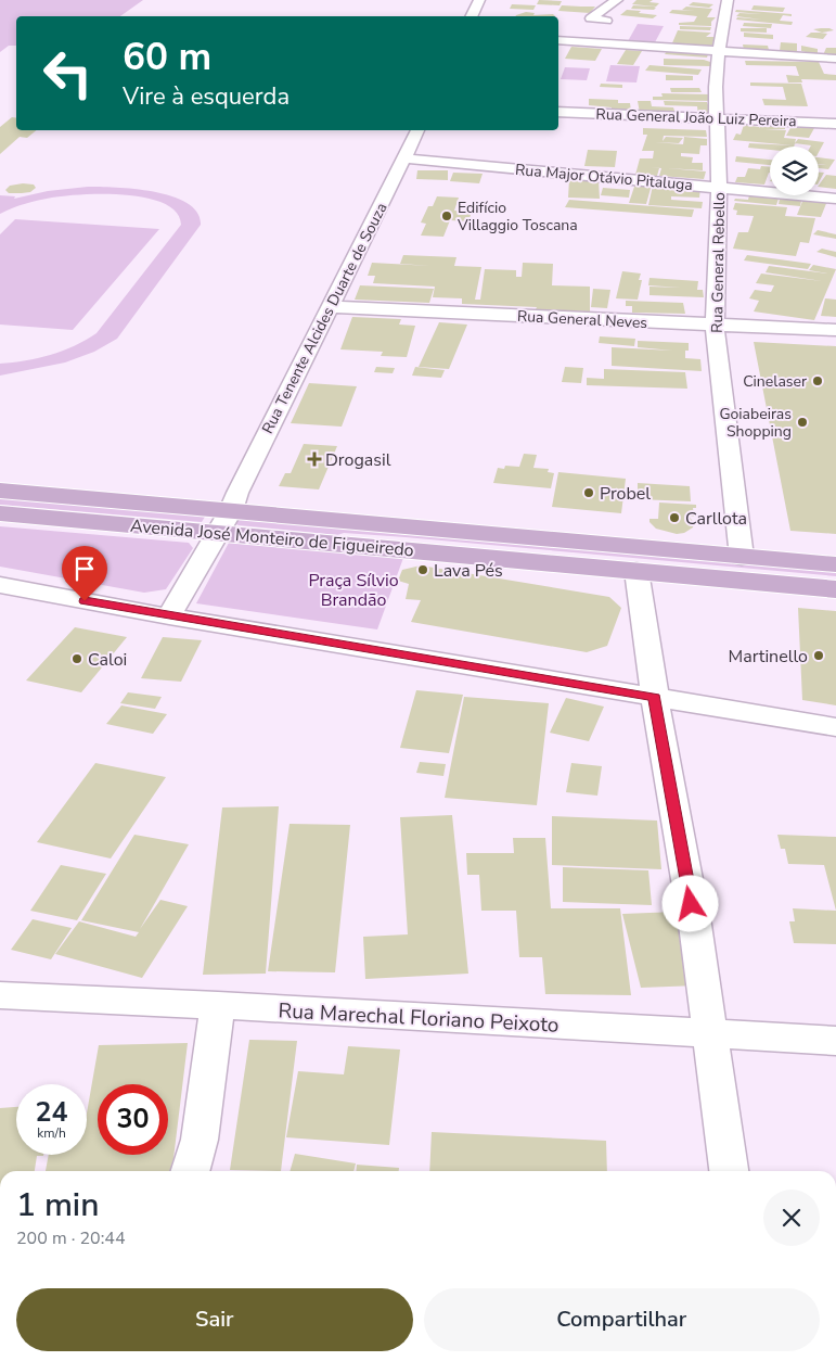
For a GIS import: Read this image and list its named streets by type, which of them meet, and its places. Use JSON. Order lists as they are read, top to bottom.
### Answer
{
  "streets": {
    "main road": ["Avenida José Monteiro de Figueiredo"],
    "street": [
      "Rua General João Luiz Pereira",
      "Rua Major Otávio Pitaluga",
      "Rua General Rebello",
      "Rua Tenente Alcides Duarte de Souza",
      "Rua General Neves",
      "Rua Marechal Floriano Peixoto"
    ]
  },
  "crossings": [
    ["Rua General João Luiz Pereira", "Rua General Rebello"],
    ["Rua Major Otávio Pitaluga", "Rua General Rebello"],
    ["Rua Major Otávio Pitaluga", "Rua Tenente Alcides Duarte de Souza"],
    ["Rua General Rebello", "Rua General Neves"],
    ["Rua Tenente Alcides Duarte de Souza", "Rua General Neves"],
    ["Rua Tenente Alcides Duarte de Souza", "Avenida José Monteiro de Figueiredo"]
  ],
  "parks": ["Praça Sílvio Brandão"],
  "places": {
    "other": [
      "Edifício Villaggio Toscana",
      "Cinelaser",
      "Goiabeiras Shopping",
      "Probel",
      "Carllota",
      "Lava Pés",
      "Martinello",
      "Caloi"
    ],
    "health": ["Drogasil"]
  },
  "page": {
    "turn": ["60 m", "Vire à esquerda"],
    "speed": "24 km/h",
    "limit": "30",
    "heading": ["1 min", "200 m · 20:44"],
    "buttons": ["Sair", "Compartilhar"]
  }
}
